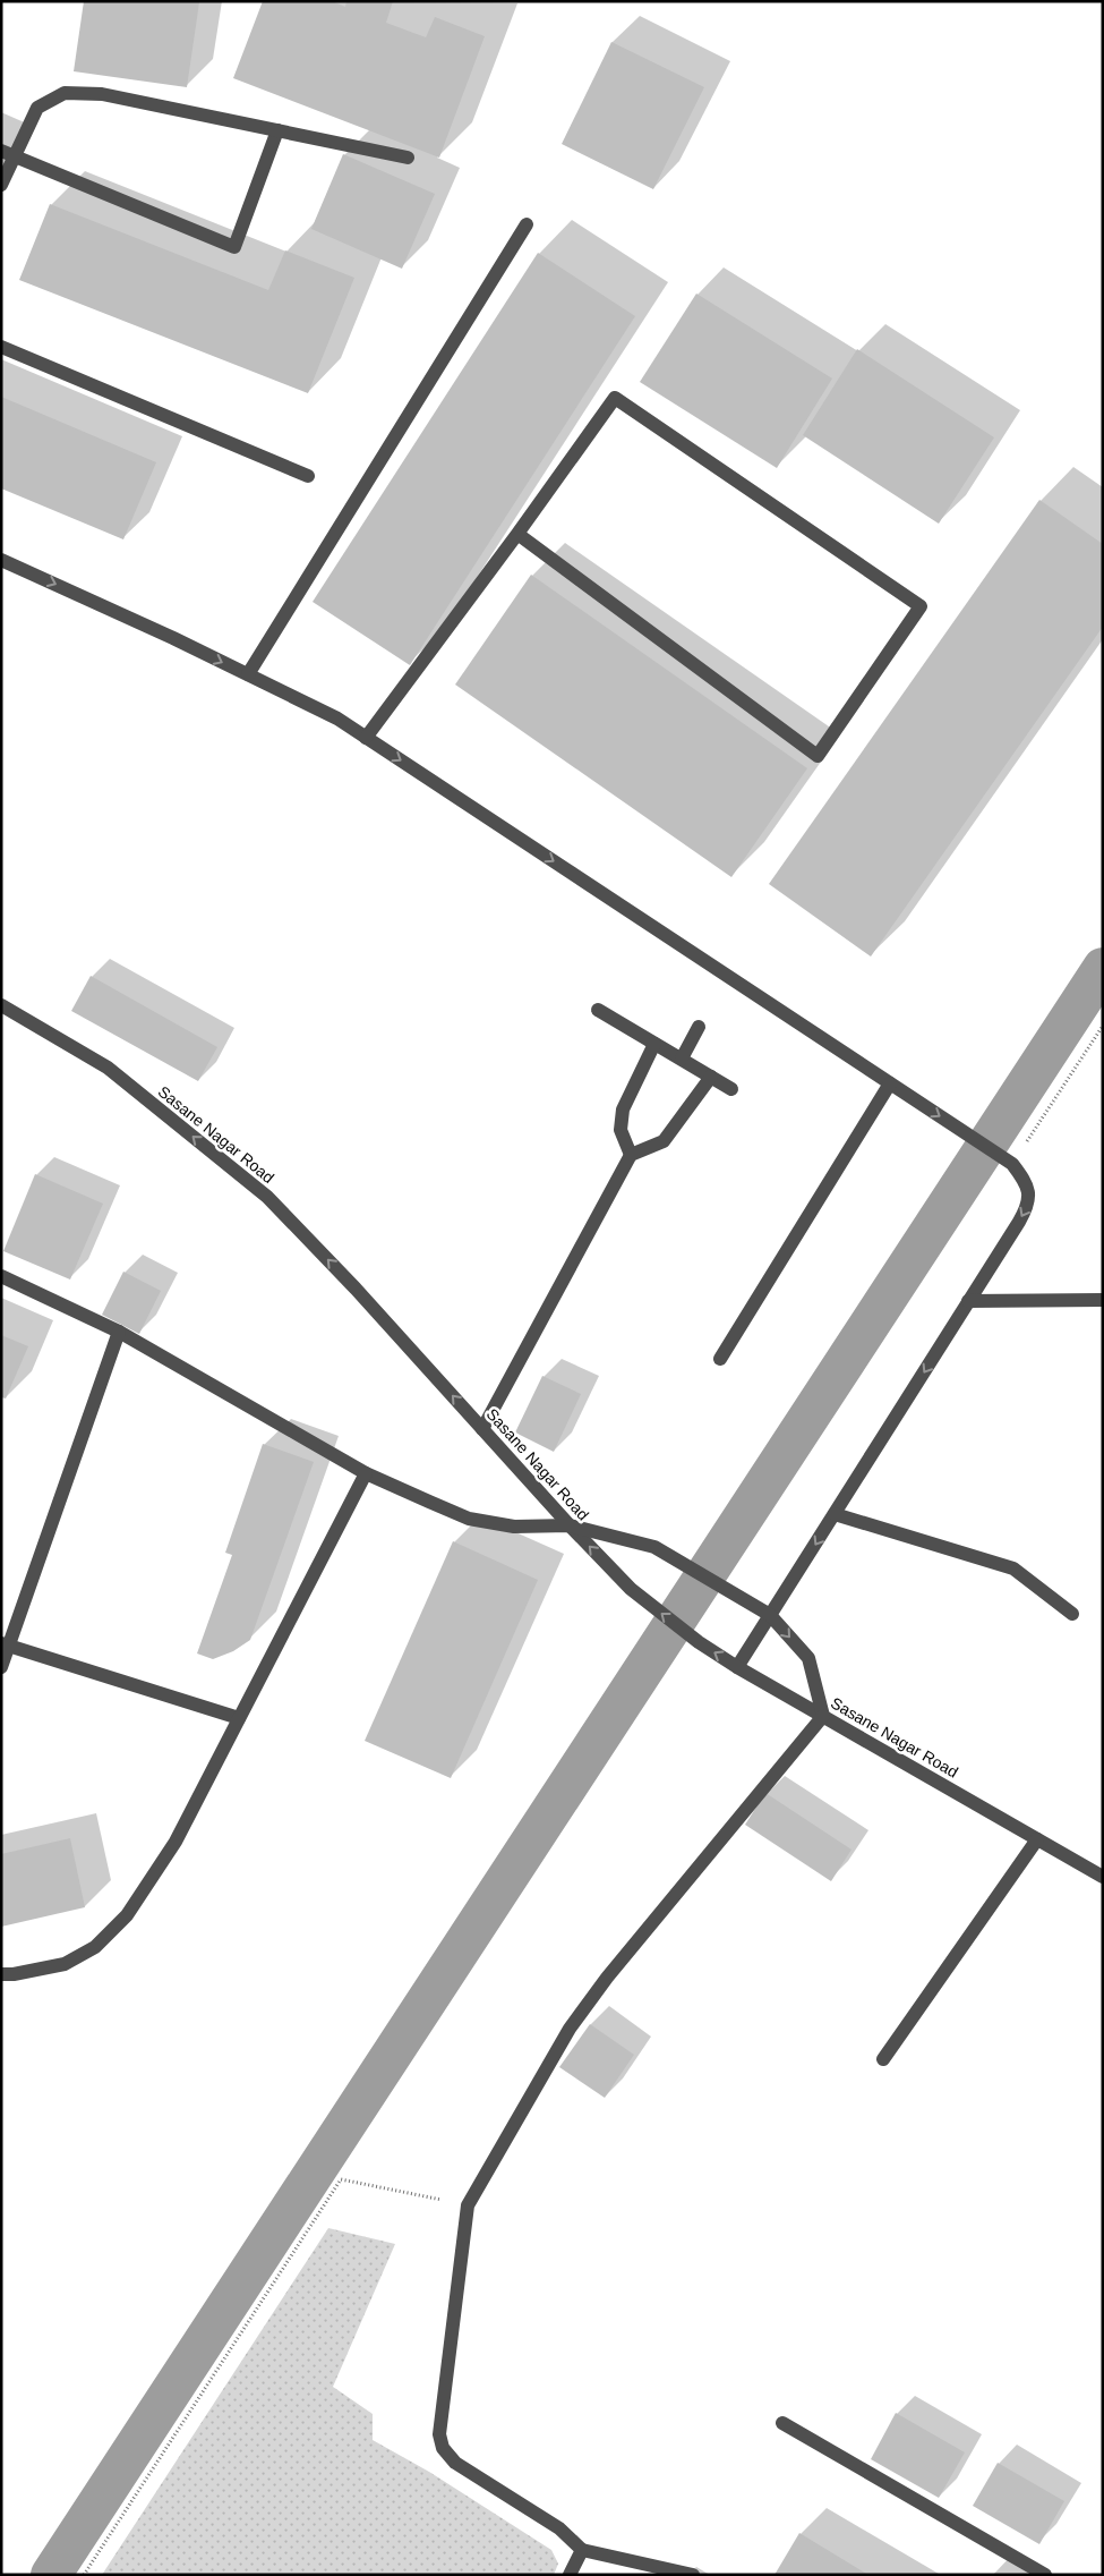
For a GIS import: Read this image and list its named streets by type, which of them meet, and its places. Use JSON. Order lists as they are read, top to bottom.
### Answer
{
  "streets": {
    "street": ["Sasane Nagar Road"]
  },
  "one_way": ["Sasane Nagar Road"]
}
